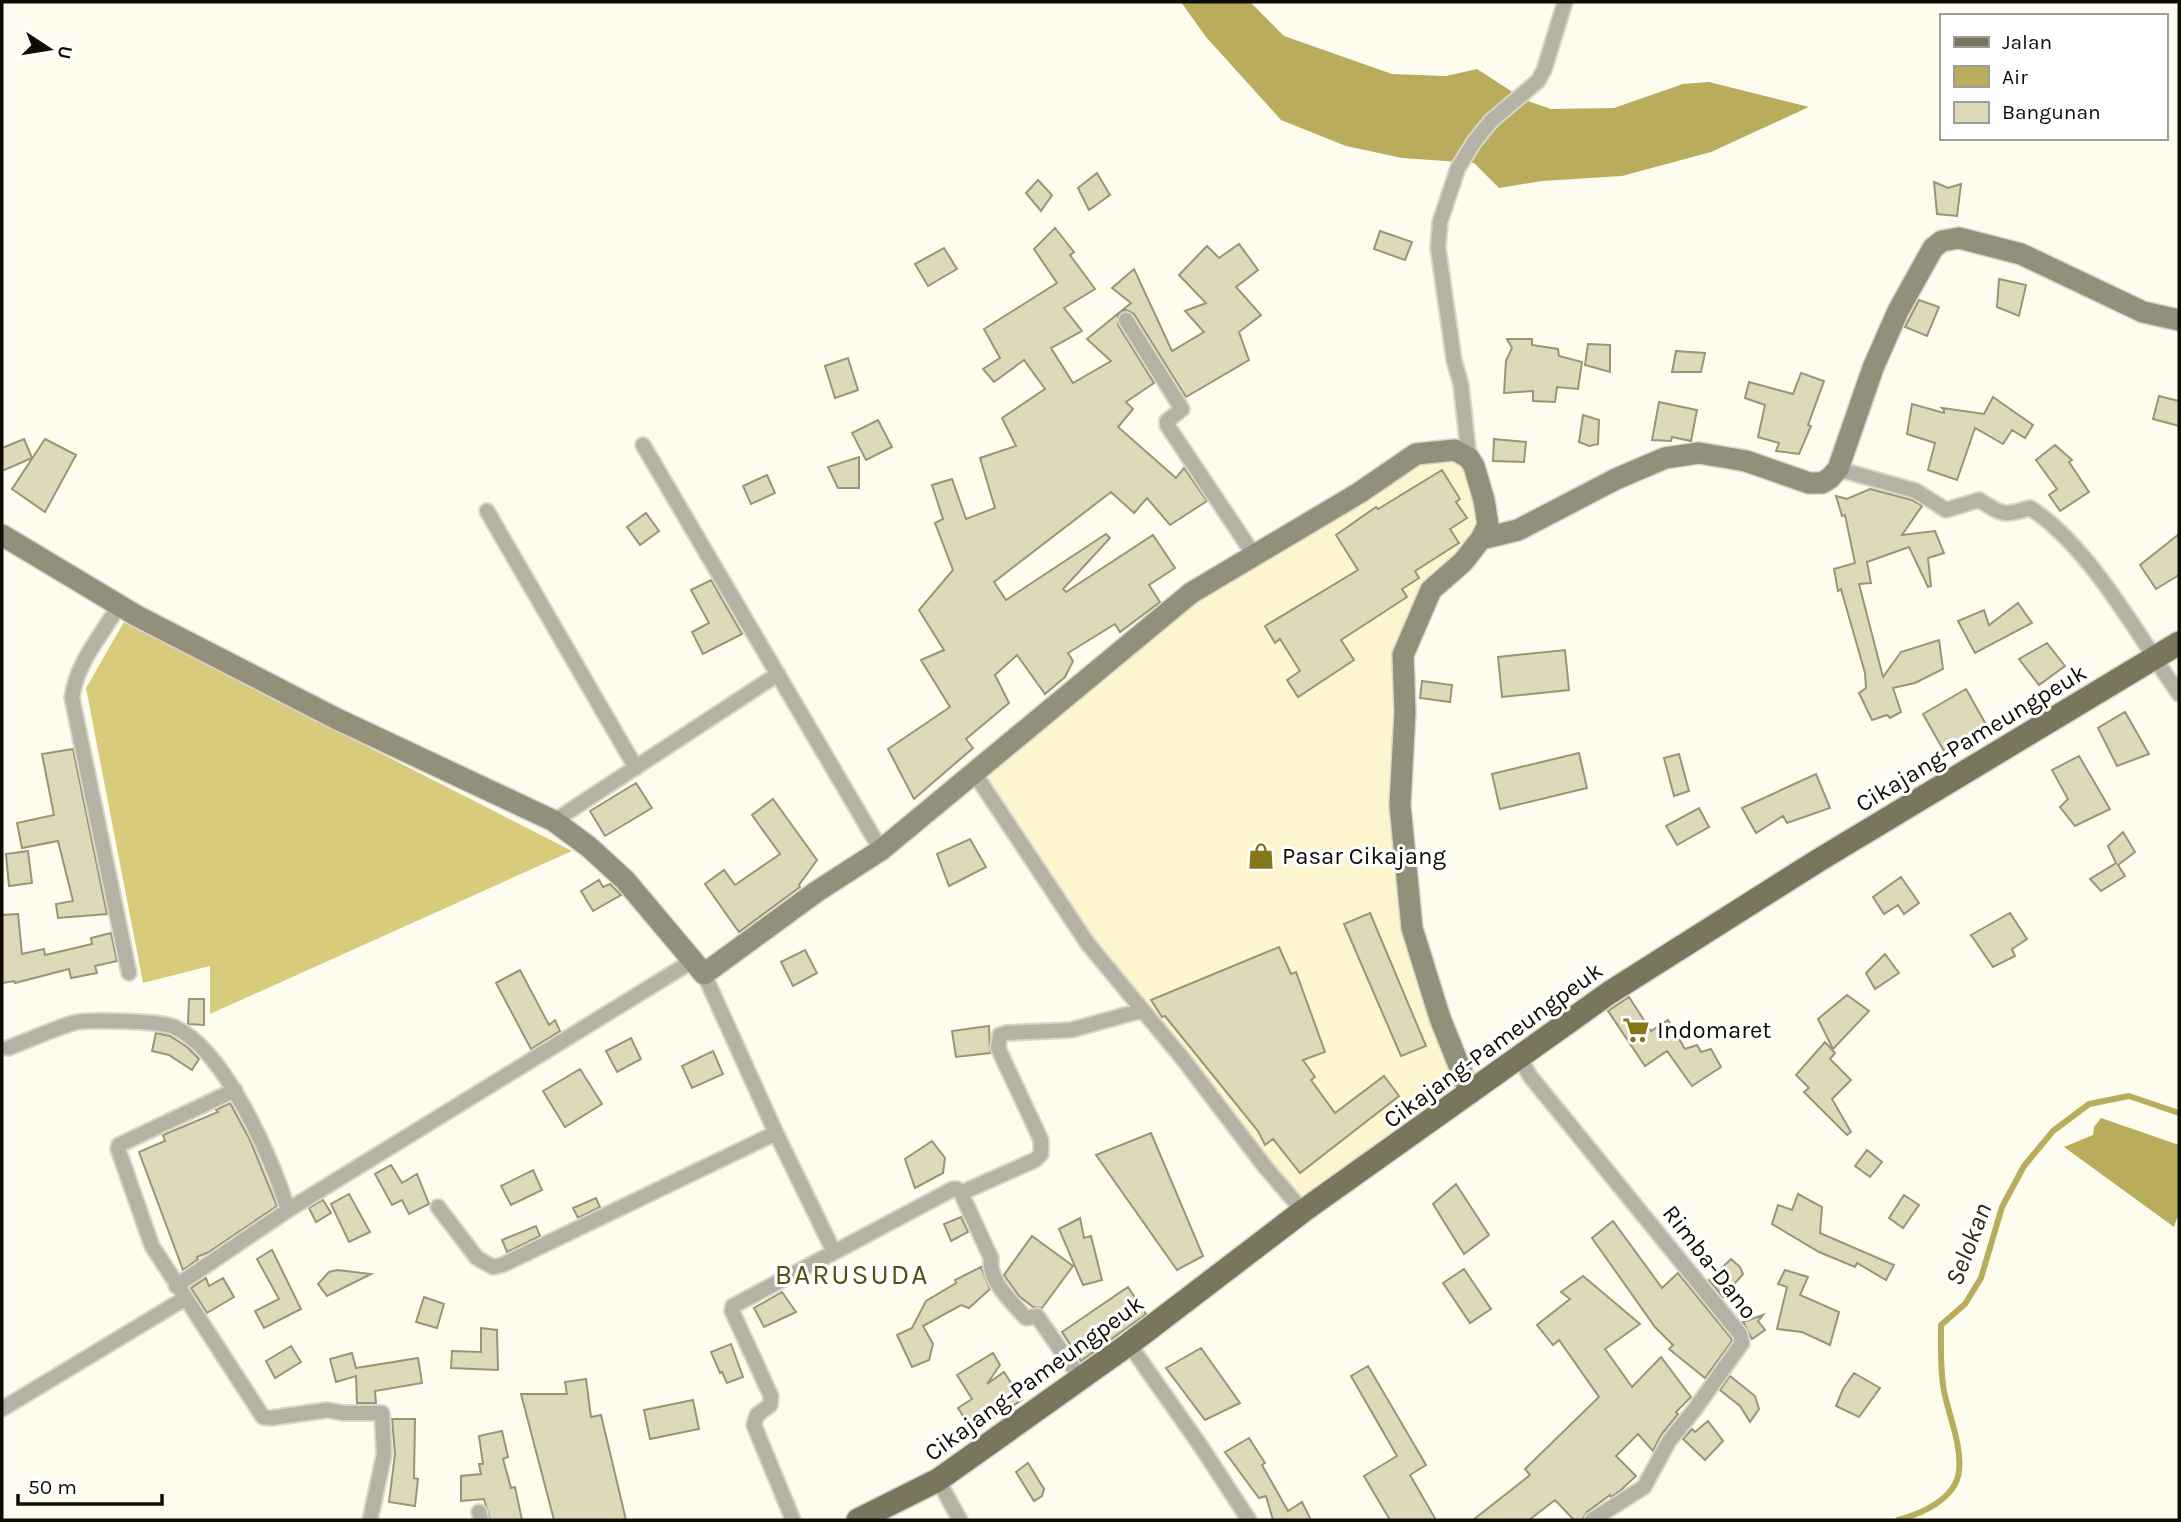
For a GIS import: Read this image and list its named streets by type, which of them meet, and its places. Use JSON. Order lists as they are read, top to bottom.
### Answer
{
  "streets": {
    "main road": ["Cikajang-Pameungpeuk"],
    "street": ["Rimba-Dano"]
  },
  "crossings": [
    ["Cikajang-Pameungpeuk", "Rimba-Dano"]
  ],
  "districts": ["BARUSUDA"],
  "water": ["Selokan"],
  "places": {
    "shop": ["Pasar Cikajang"],
    "supermarket": ["Indomaret"]
  },
  "legend": ["Jalan", "Air", "Bangunan"],
  "scale_bar": "50 m",
  "north": "right"
}
